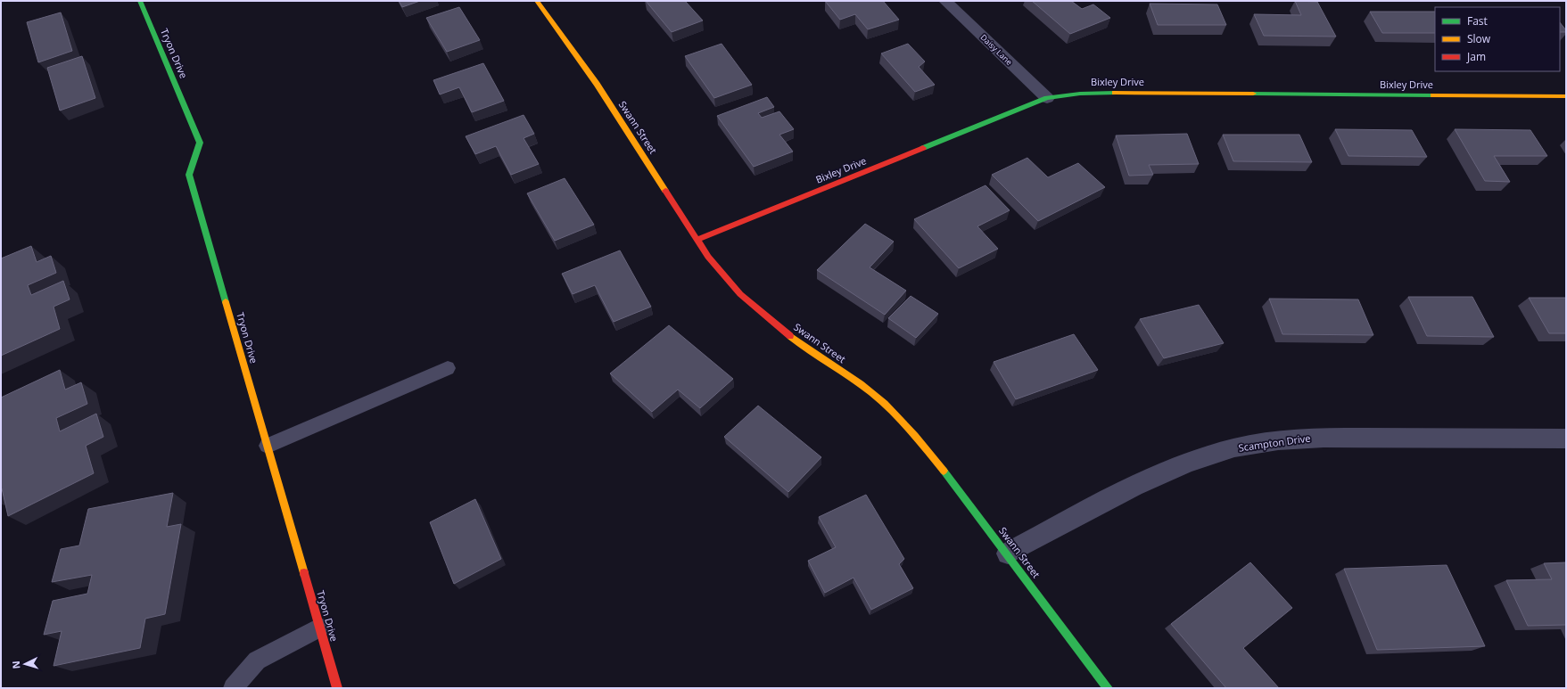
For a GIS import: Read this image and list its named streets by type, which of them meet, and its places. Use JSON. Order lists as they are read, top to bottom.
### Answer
{
  "streets": {
    "street": [
      "Daisy Lane",
      "Tryon Drive",
      "Bixley Drive",
      "Swann Street",
      "Scampton Drive"
    ]
  },
  "crossings": [
    ["Daisy Lane", "Bixley Drive"],
    ["Bixley Drive", "Swann Street"],
    ["Swann Street", "Scampton Drive"]
  ],
  "legend": ["Fast", "Slow", "Jam"],
  "north": "left"
}
